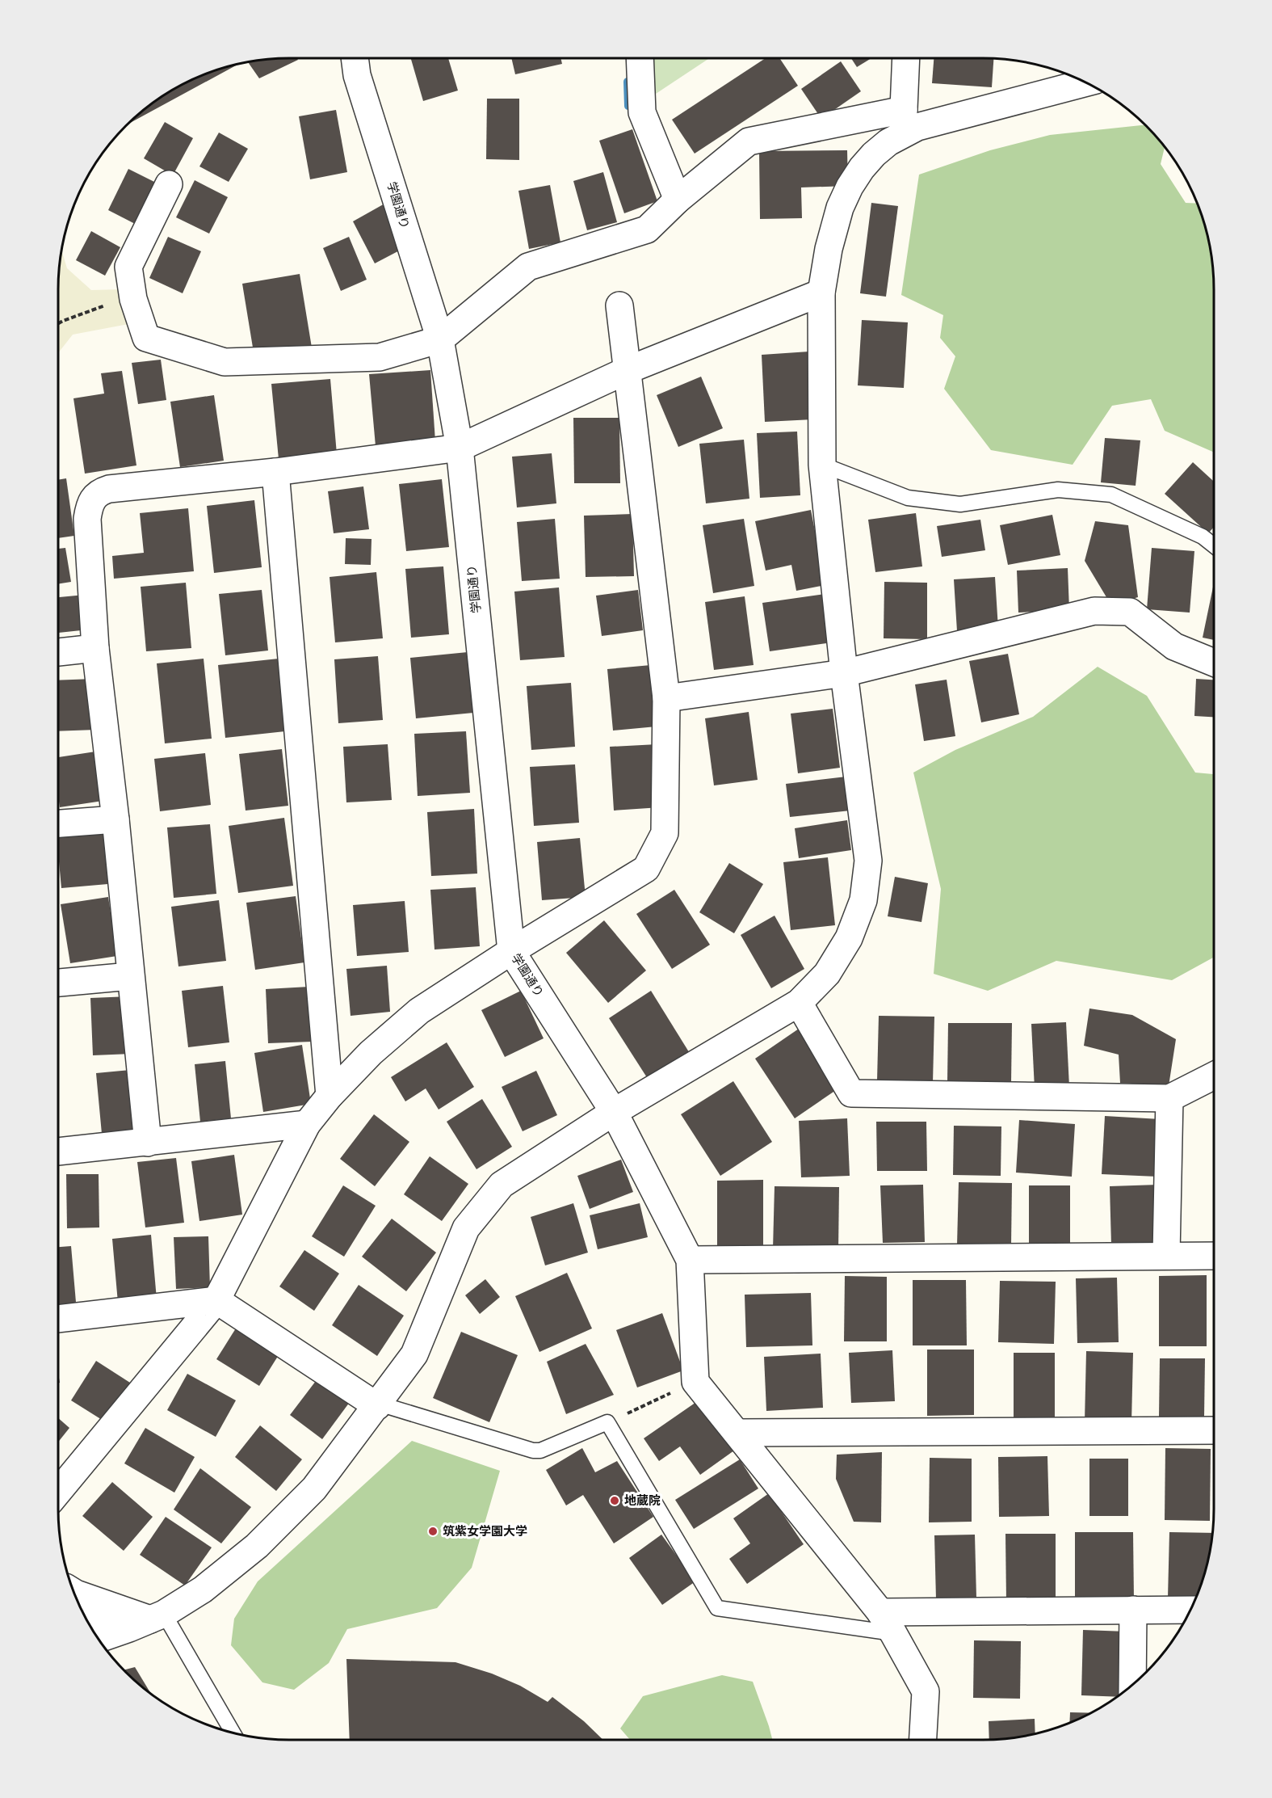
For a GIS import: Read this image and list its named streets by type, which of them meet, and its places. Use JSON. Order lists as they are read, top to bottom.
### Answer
{
  "streets": {
    "street": ["学園通り"]
  },
  "places": ["地蔵院", "筑紫女学園大学"]
}
